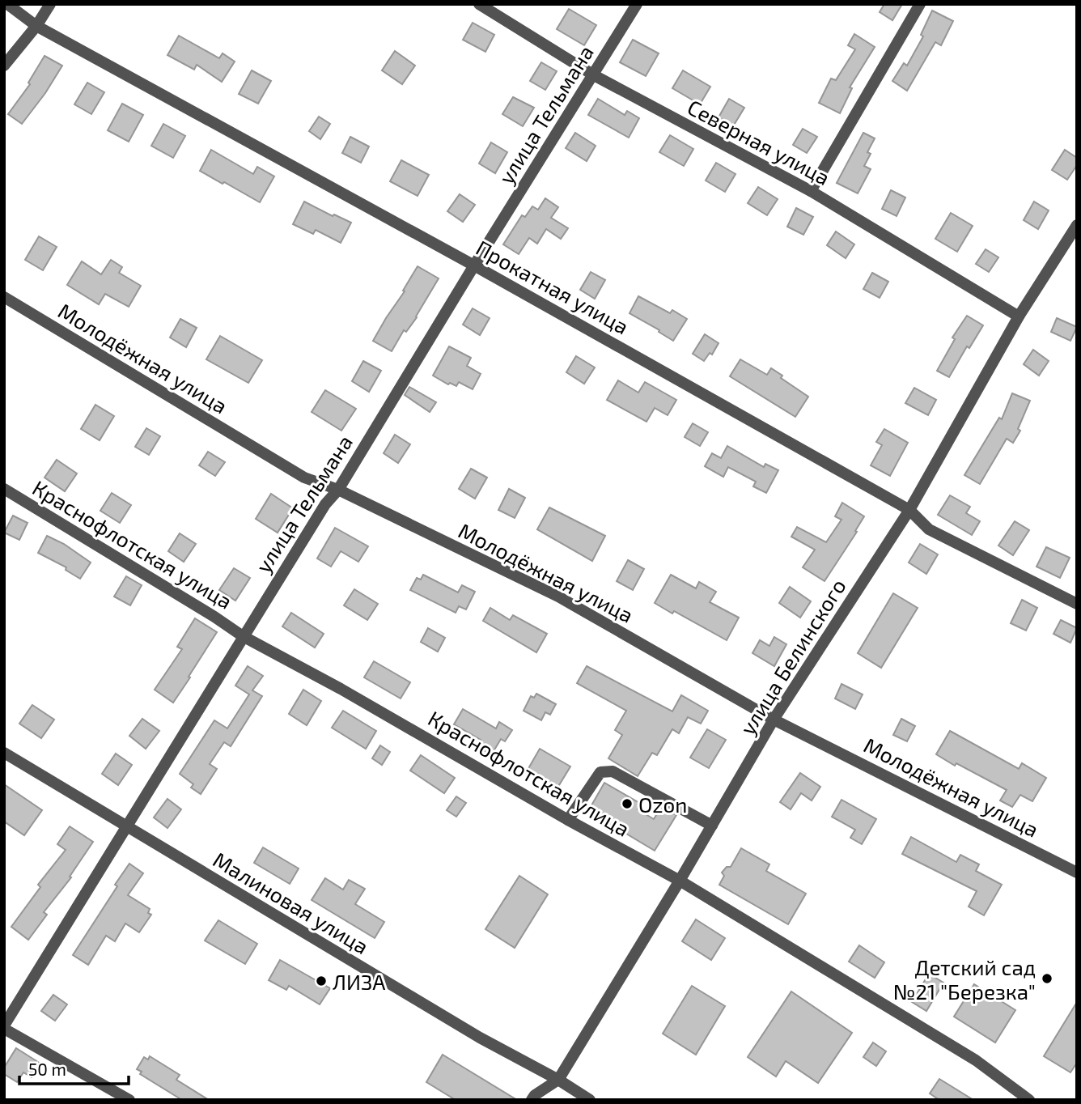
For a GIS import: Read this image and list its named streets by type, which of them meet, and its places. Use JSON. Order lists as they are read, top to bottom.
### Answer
{
  "streets": {
    "street": [
      "улица Тельмана",
      "Северная улица",
      "Прокатная улица",
      "Молодёжная улица",
      "Краснофлотская улица",
      "улица Белинского",
      "Малиновая улица"
    ]
  },
  "crossings": [
    ["улица Тельмана", "Северная улица"],
    ["улица Тельмана", "Прокатная улица"],
    ["улица Тельмана", "Молодёжная улица"],
    ["улица Тельмана", "Краснофлотская улица"],
    ["улица Тельмана", "Малиновая улица"],
    ["Северная улица", "улица Белинского"],
    ["Прокатная улица", "улица Белинского"],
    ["Молодёжная улица", "улица Белинского"],
    ["Краснофлотская улица", "улица Белинского"],
    ["улица Белинского", "Малиновая улица"]
  ],
  "places": ["Ozon", "Детский сад №21 \"Березка\"", "ЛИЗА"],
  "scale_bar": "50 m"
}
